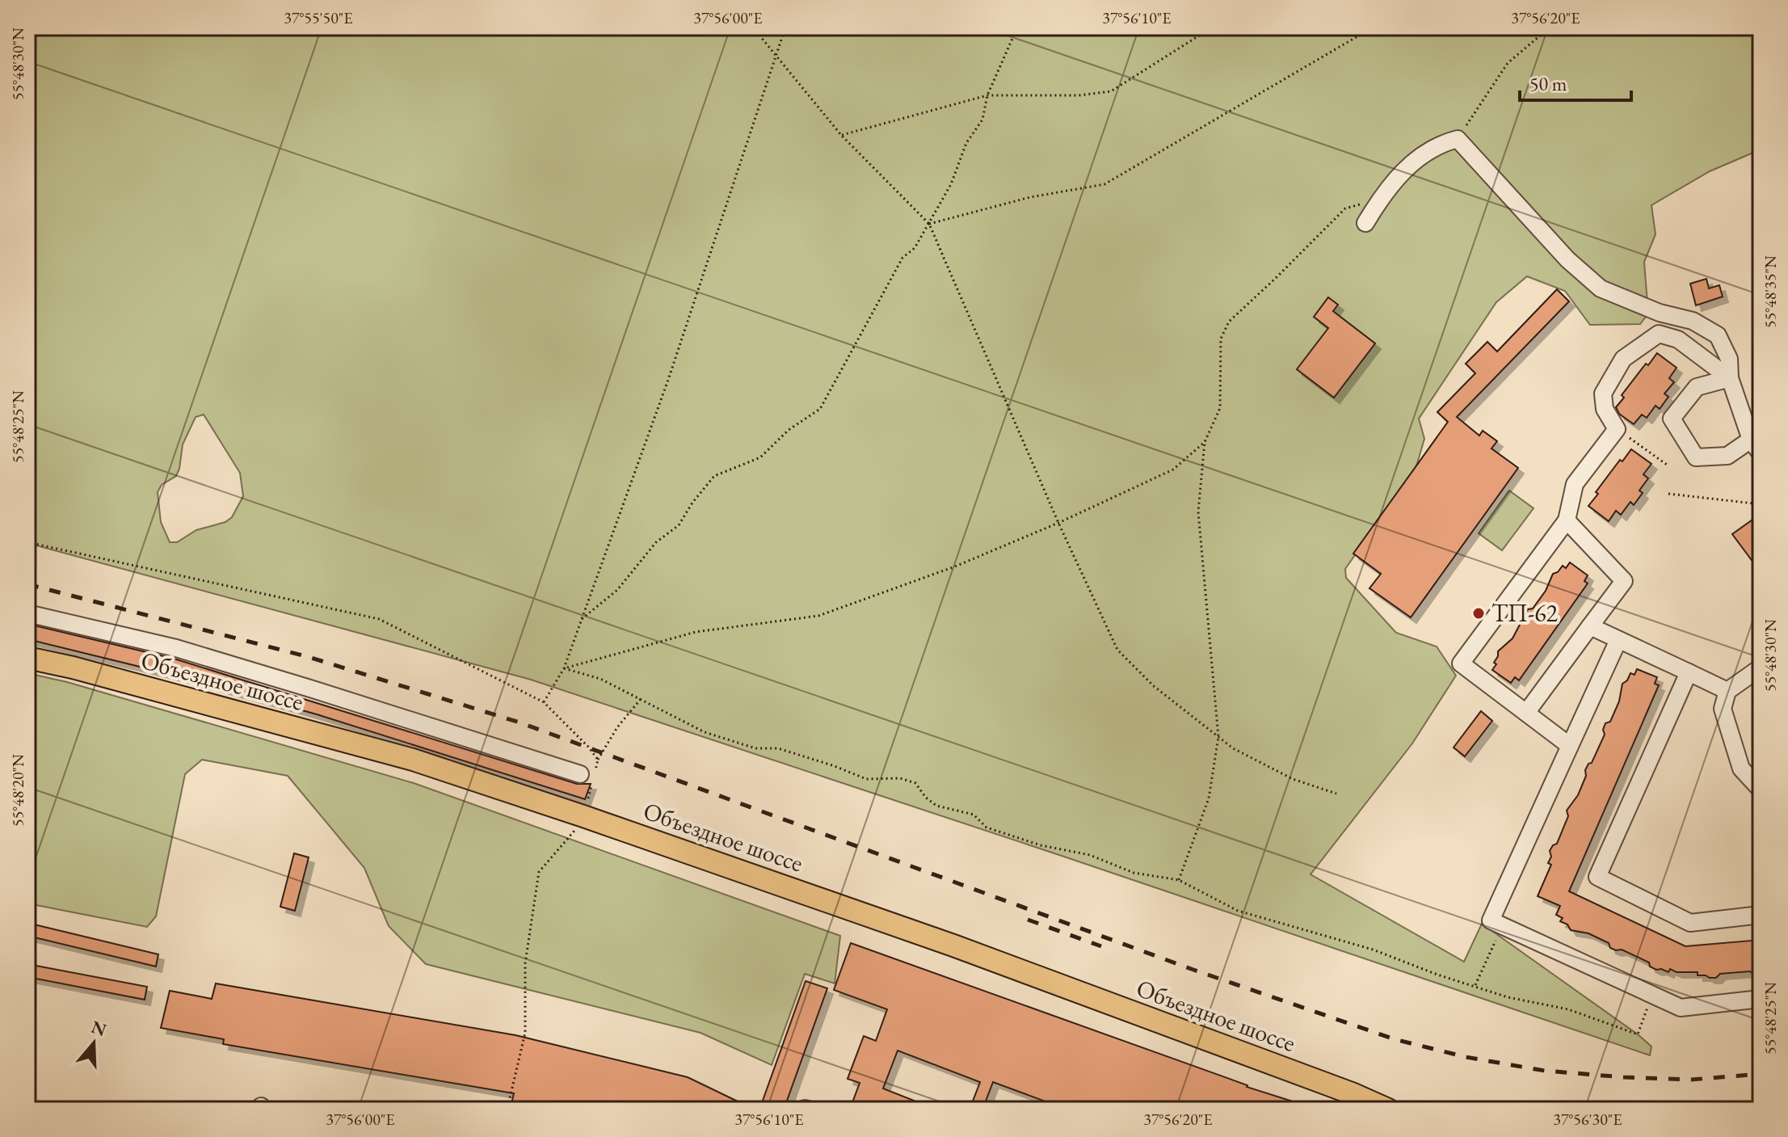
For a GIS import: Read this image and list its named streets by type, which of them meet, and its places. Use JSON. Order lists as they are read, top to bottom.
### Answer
{
  "streets": {
    "main road": ["Объездное шоссе"]
  },
  "places": ["ТП-62"],
  "scale_bar": "50 m",
  "north": "top",
  "coordinates": [
    "37°55'50\"E",
    "37°56'00\"E",
    "37°56'10\"E",
    "37°56'20\"E",
    "55°48'30\"N",
    "55°48'35\"N",
    "55°48'25\"N",
    "55°48'20\"N",
    "37°56'30\"E"
  ]
}
